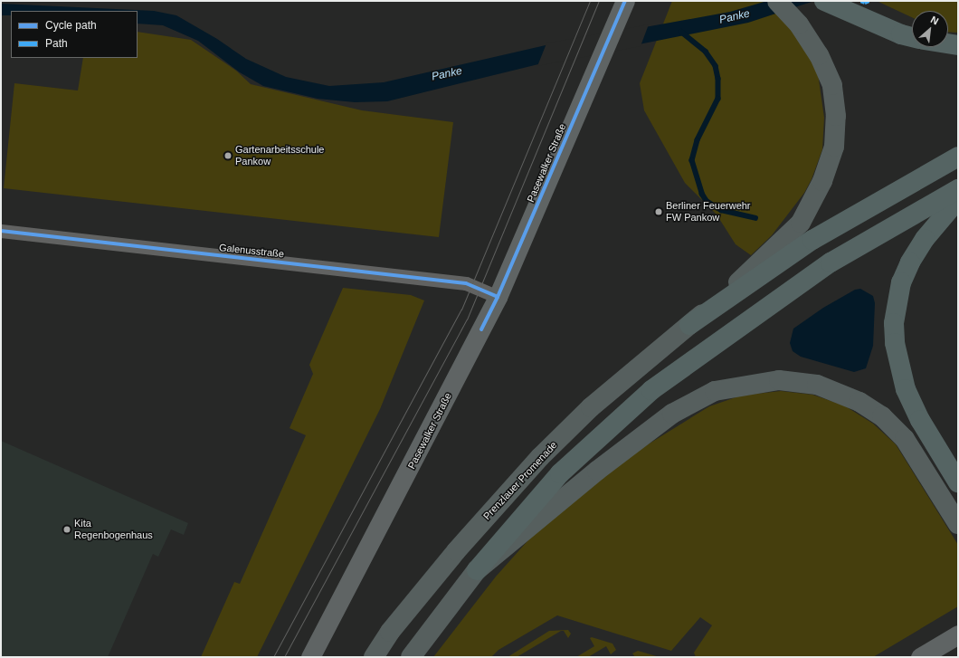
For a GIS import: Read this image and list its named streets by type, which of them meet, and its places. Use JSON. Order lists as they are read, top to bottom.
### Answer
{
  "streets": {
    "main road": ["Pasewalker Straße", "Prenzlauer Promenade"],
    "street": ["Galenusstraße"]
  },
  "crossings": [
    ["Pasewalker Straße", "Galenusstraße"]
  ],
  "water": ["Panke"],
  "places": ["Gartenarbeitsschule Pankow", "Berliner Feuerwehr FW Pankow", "Kita Regenbogenhaus"],
  "legend": ["Cycle path", "Path"],
  "north": "top right"
}
